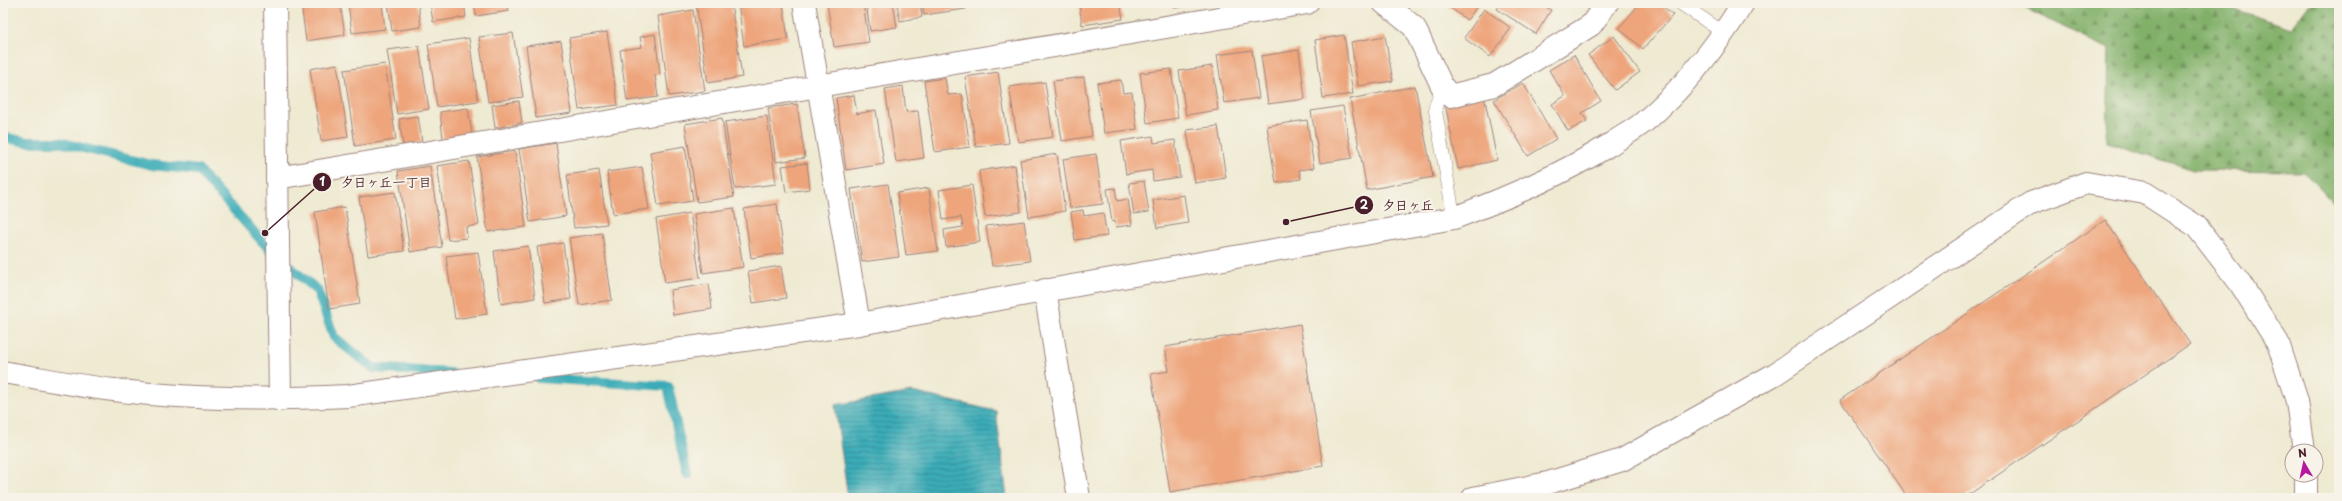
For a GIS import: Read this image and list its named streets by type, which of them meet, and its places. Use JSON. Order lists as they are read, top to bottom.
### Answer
{
  "places": ["夕日ヶ丘", "夕日ヶ丘一丁目"],
  "north": "top"
}
